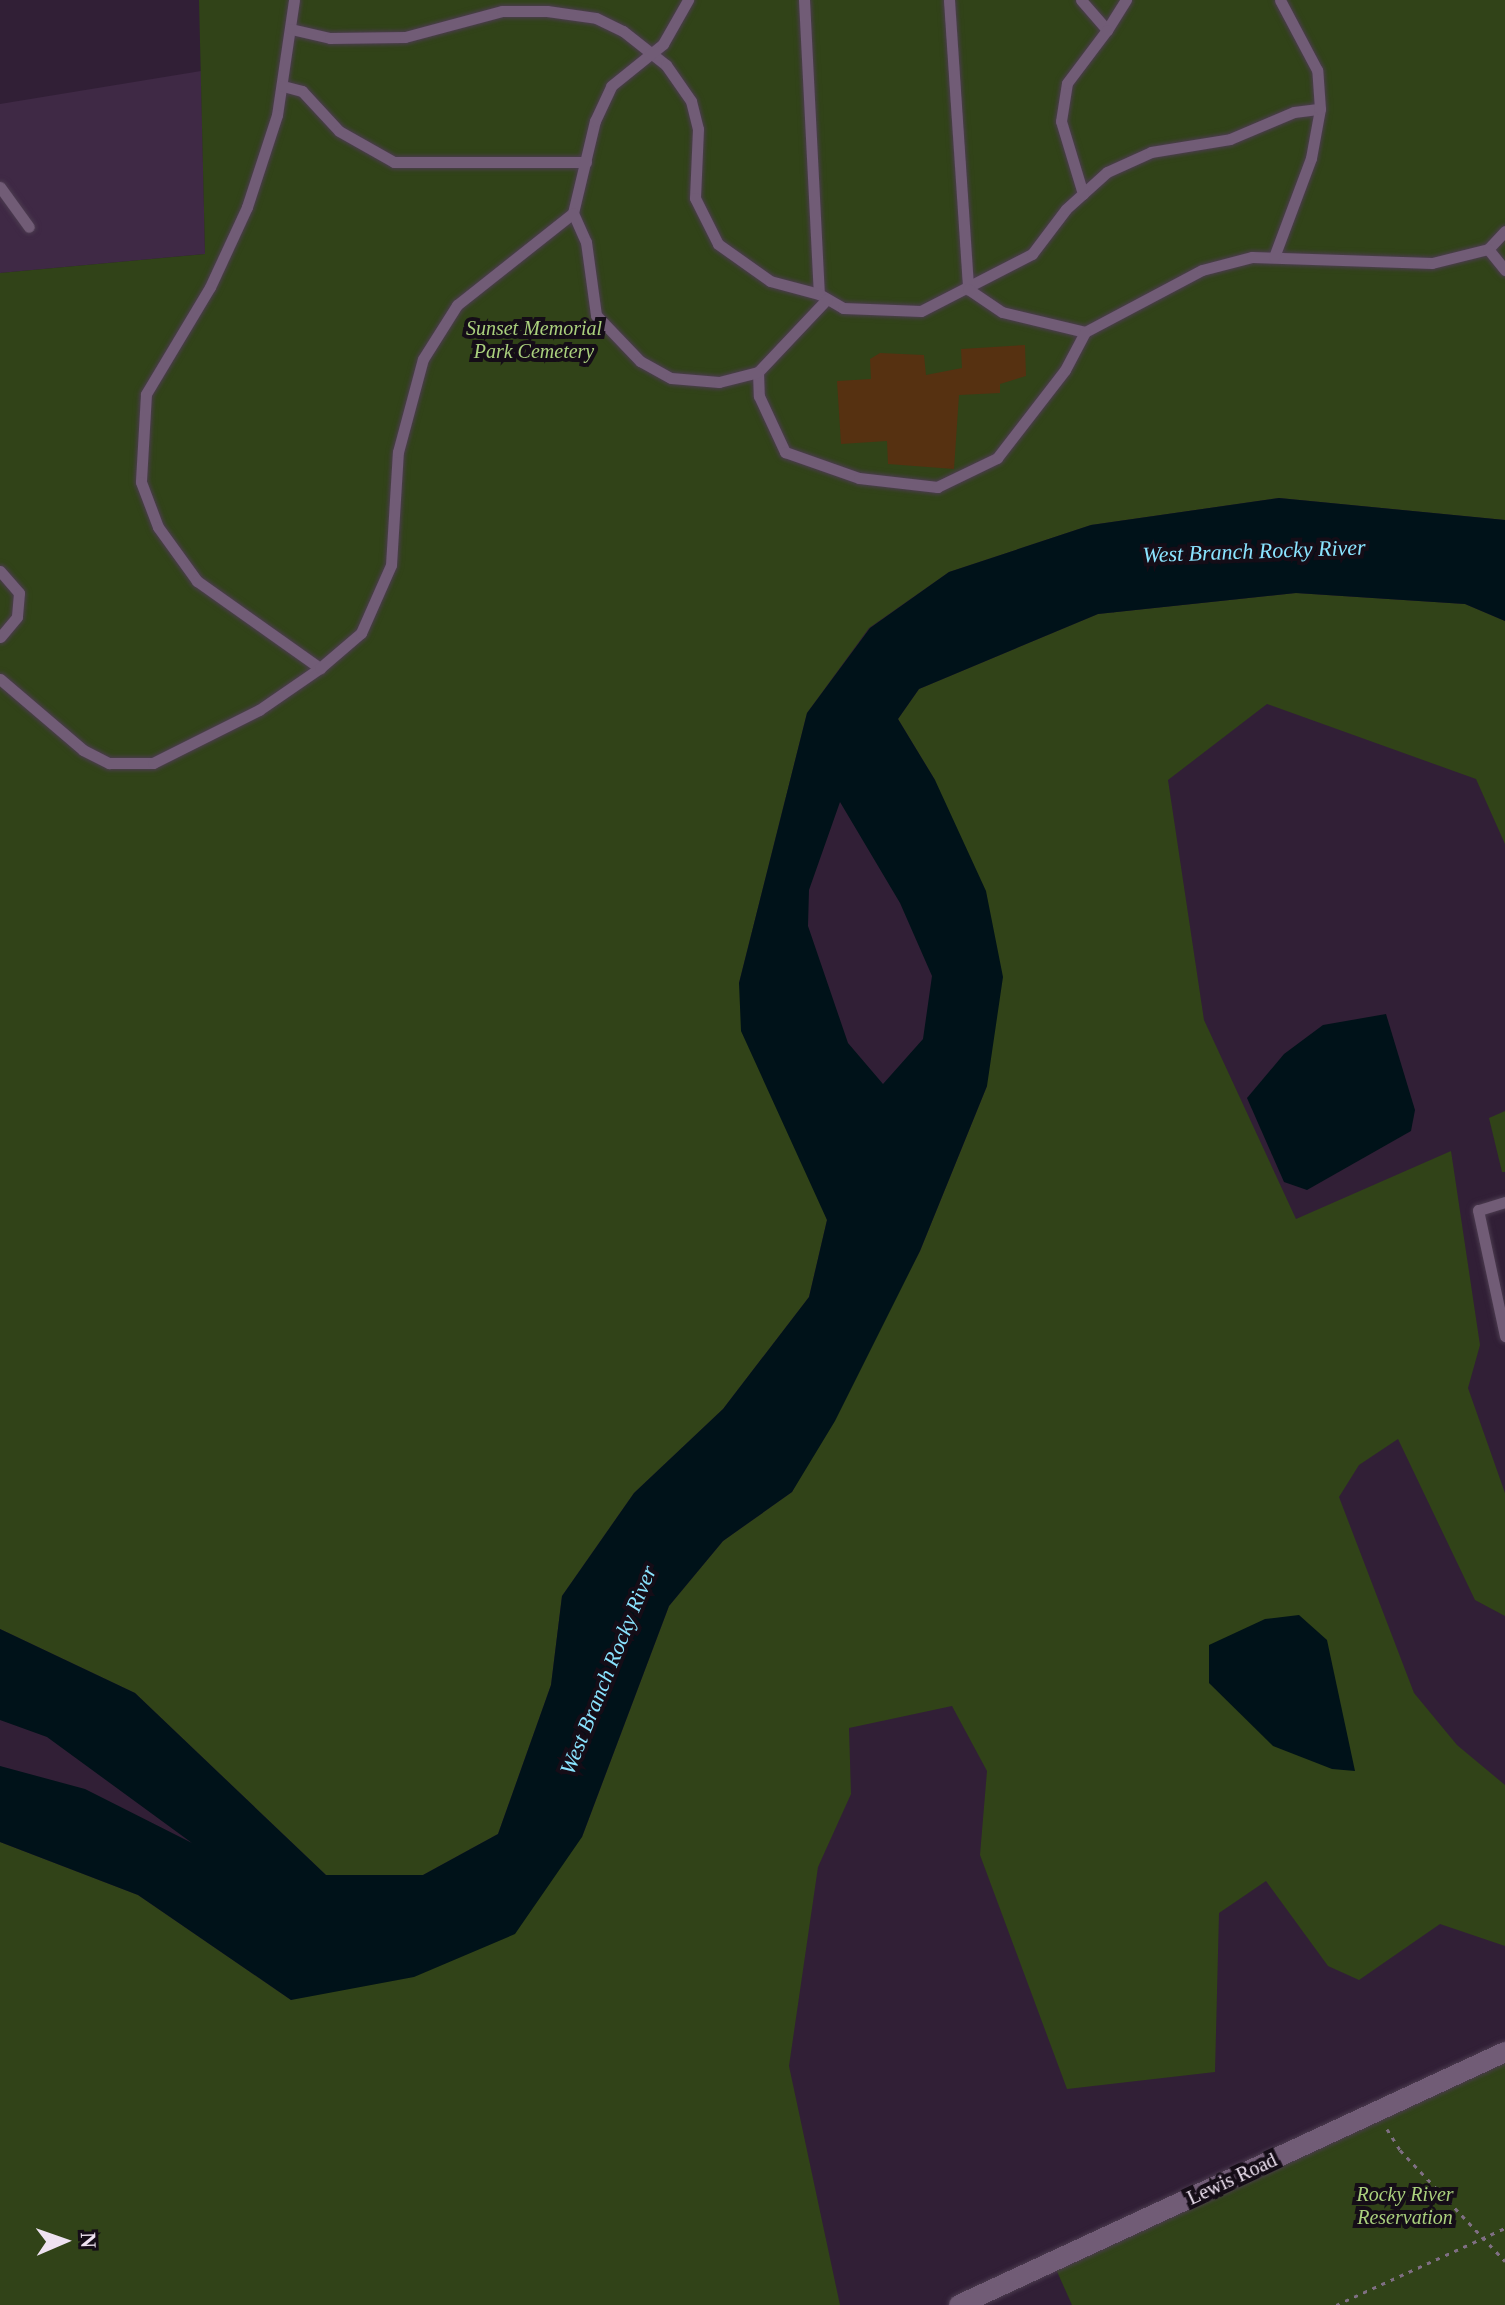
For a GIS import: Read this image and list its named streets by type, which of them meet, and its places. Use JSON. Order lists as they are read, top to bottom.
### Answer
{
  "streets": {
    "street": ["Lewis Road"]
  },
  "water": ["West Branch Rocky River"],
  "parks": ["Sunset Memorial Park Cemetery", "Rocky River Reservation"],
  "north": "right"
}
